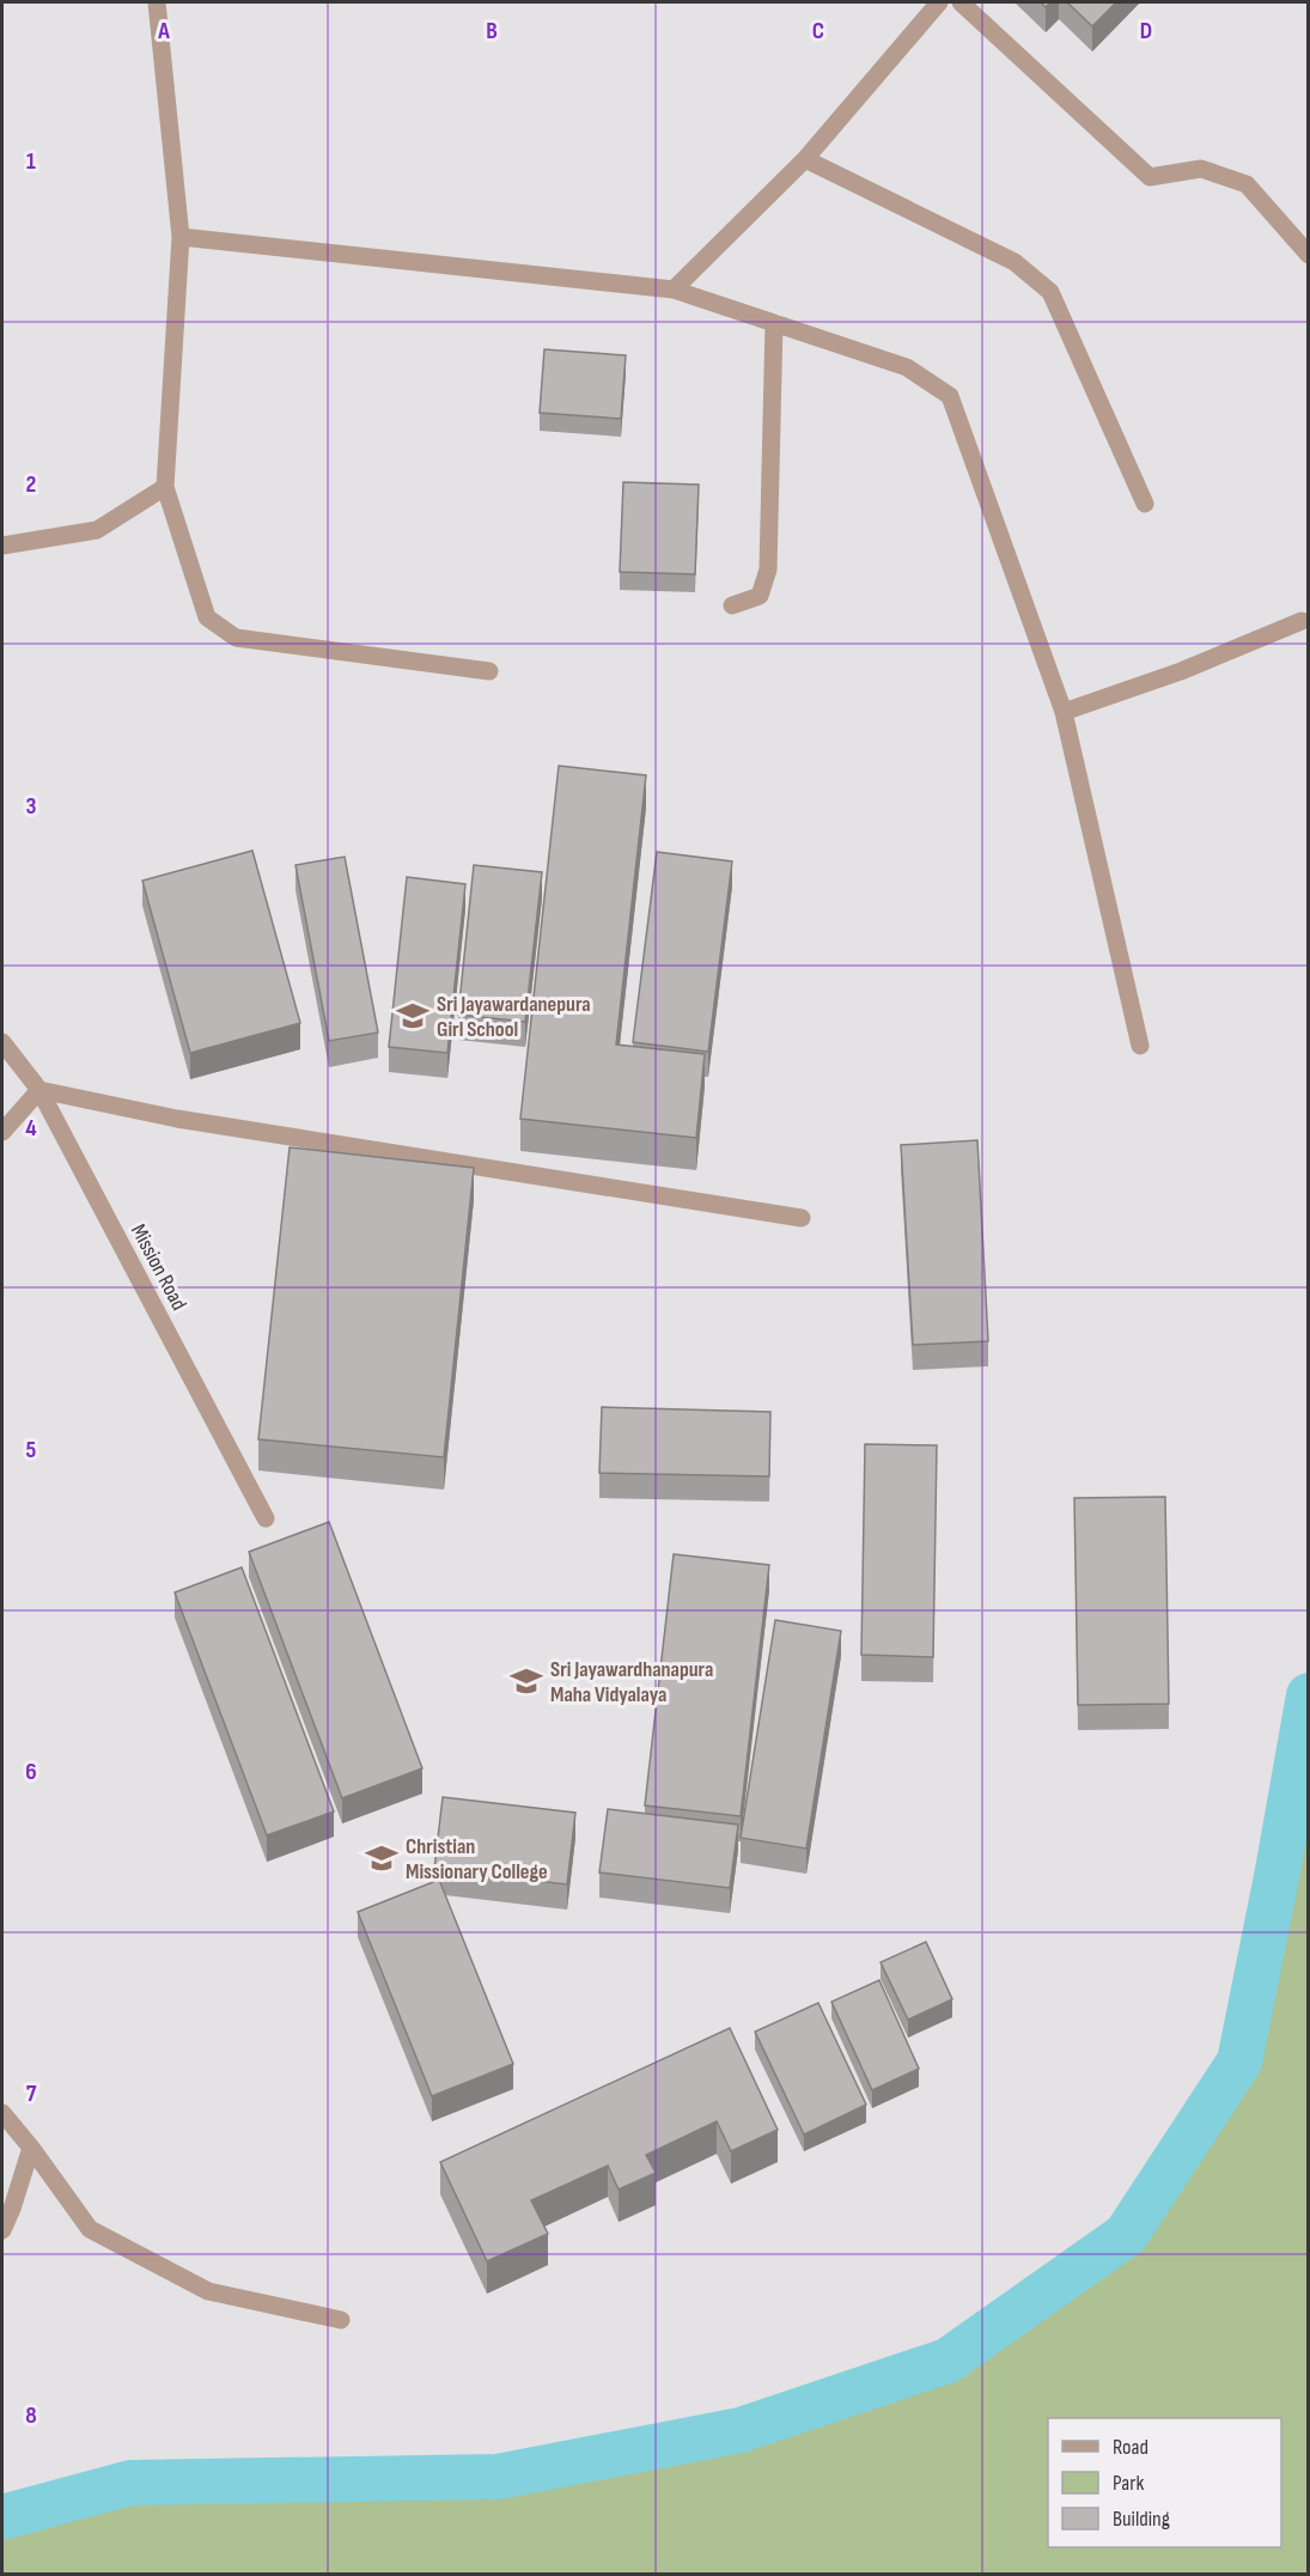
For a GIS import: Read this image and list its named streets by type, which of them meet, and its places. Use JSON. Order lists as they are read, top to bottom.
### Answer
{
  "streets": {
    "street": ["Mission Road"]
  },
  "places": {
    "school or university": ["Sri Jayawardanepura Girl School", "Sri Jayawardhanapura Maha Vidyalaya", "Christian Missionary College"]
  },
  "legend": ["Road", "Park", "Building"],
  "grid": {
    "columns": [
      "A",
      "B",
      "C",
      "D"
    ],
    "rows": [
      "1",
      "2",
      "3",
      "4",
      "5",
      "6",
      "7",
      "8"
    ]
  }
}
